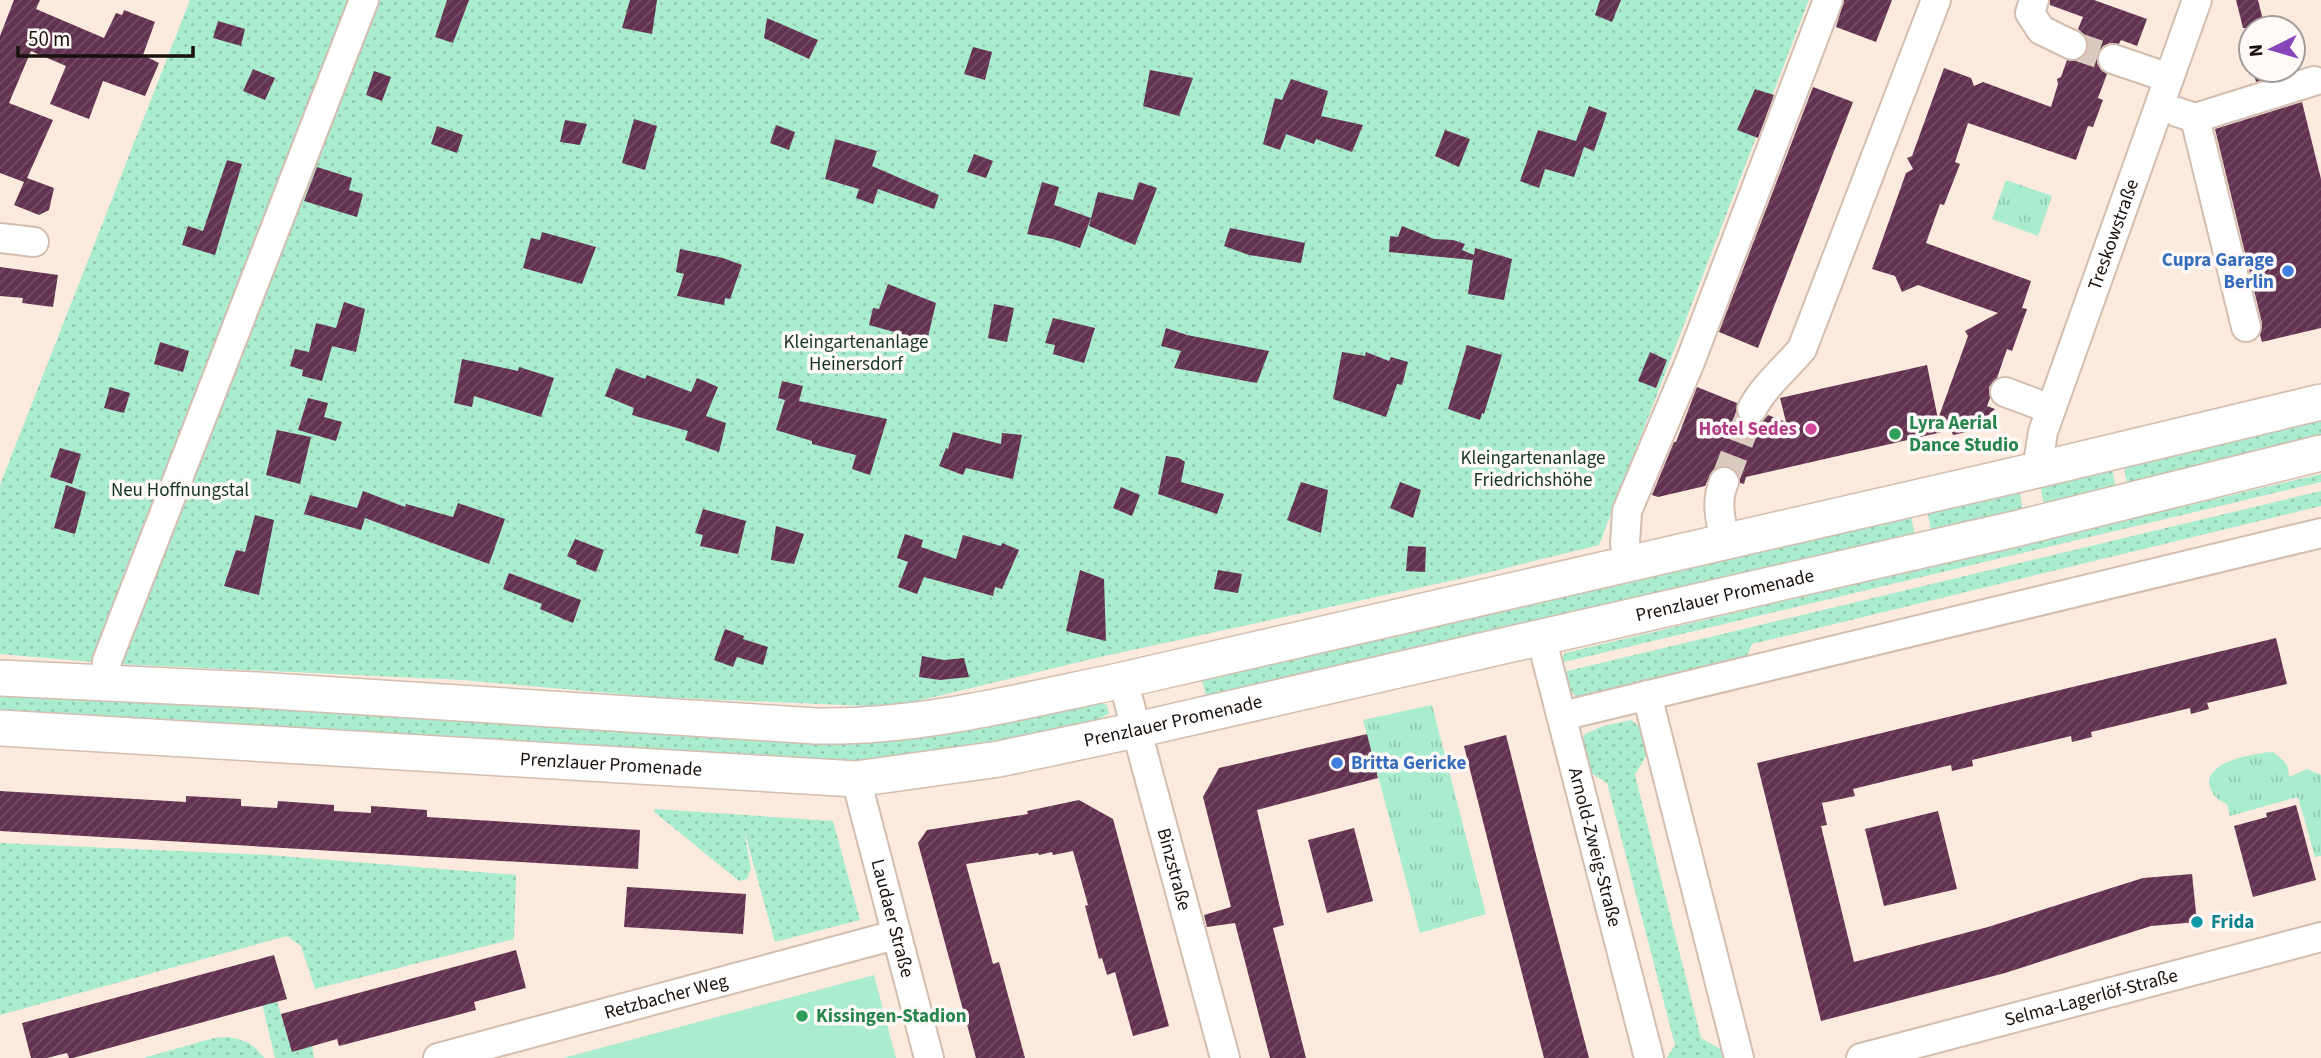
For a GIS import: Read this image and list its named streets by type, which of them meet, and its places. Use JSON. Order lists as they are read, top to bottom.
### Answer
{
  "streets": {
    "main road": ["Prenzlauer Promenade"],
    "street": [
      "Treskowstraße",
      "Arnold-Zweig-Straße",
      "Binzstraße",
      "Laudaer Straße",
      "Retzbacher Weg",
      "Selma-Lagerlöf-Straße"
    ]
  },
  "crossings": [
    ["Prenzlauer Promenade", "Arnold-Zweig-Straße"],
    ["Prenzlauer Promenade", "Binzstraße"],
    ["Prenzlauer Promenade", "Laudaer Straße"],
    ["Laudaer Straße", "Retzbacher Weg"]
  ],
  "parks": ["Kleingartenanlage Heinersdorf", "Kleingartenanlage Friedrichshöhe", "Neu Hoffnungstal"],
  "places": [
    "Cupra Garage Berlin",
    "Hotel Sedes",
    "Lyra Aerial Dance Studio",
    "Britta Gericke",
    "Frida",
    "Kissingen-Stadion"
  ],
  "scale_bar": "50 m",
  "north": "left"
}
